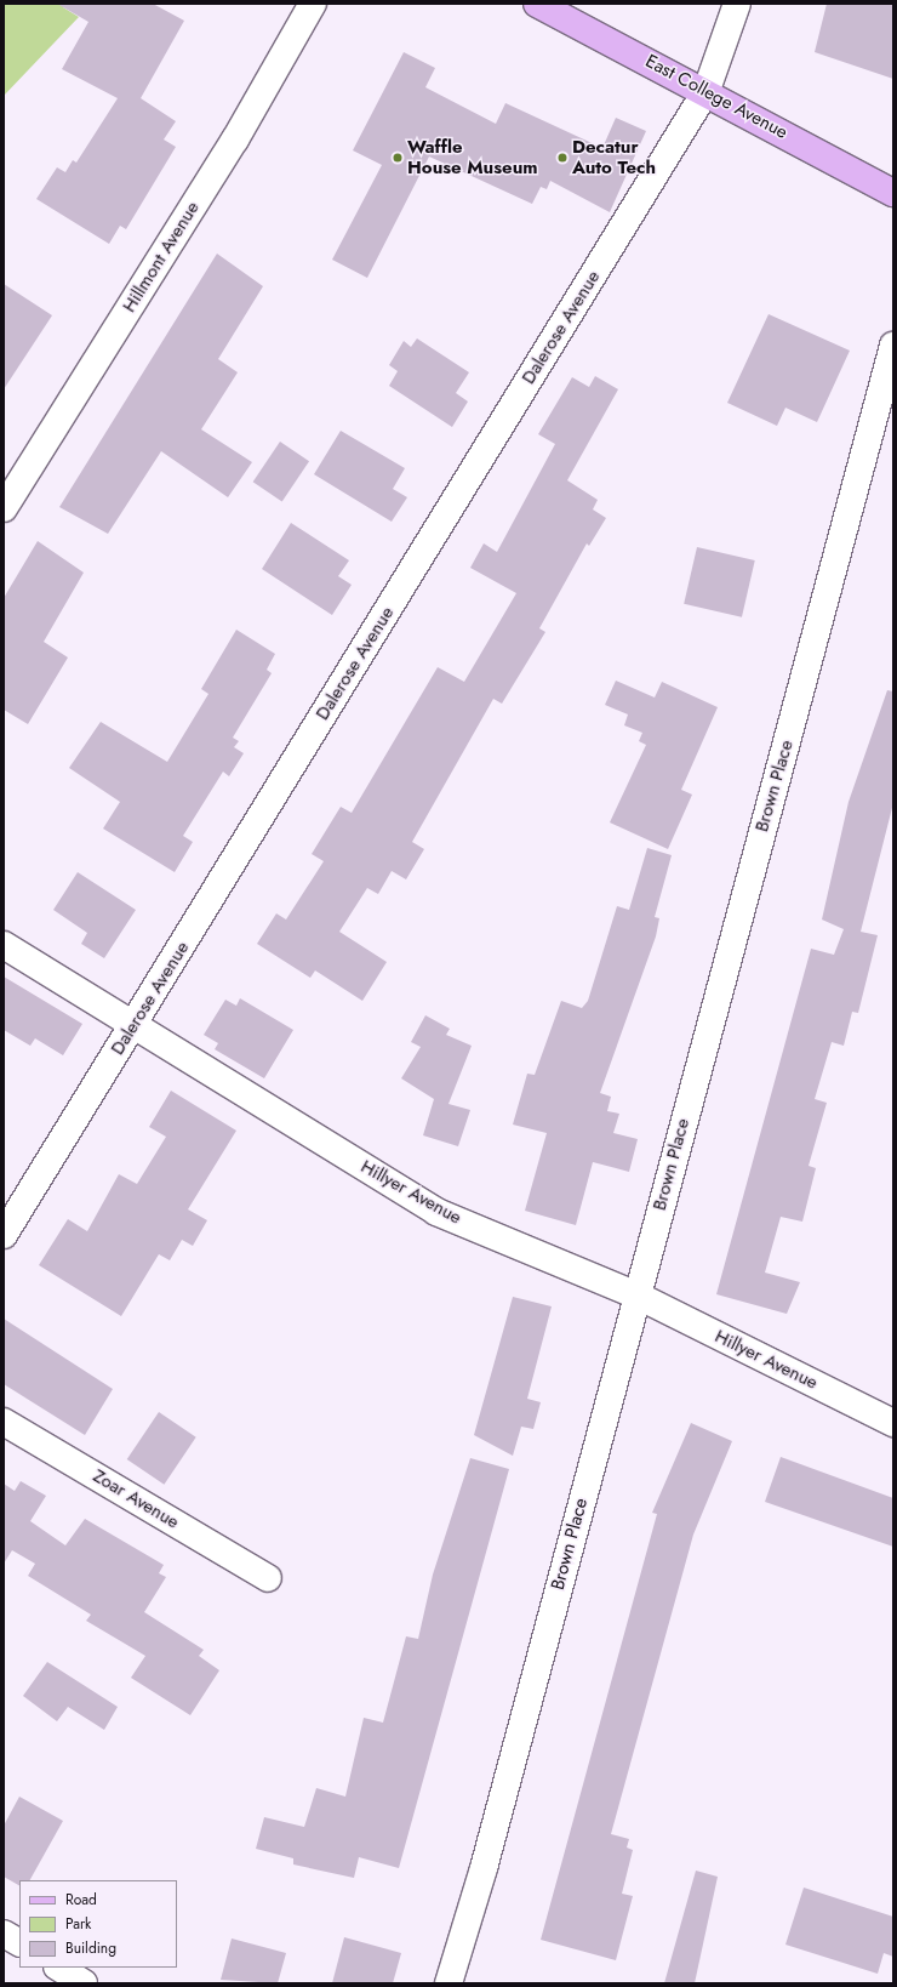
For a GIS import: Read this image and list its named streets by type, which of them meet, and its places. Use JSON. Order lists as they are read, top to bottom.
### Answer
{
  "streets": {
    "main road": ["East College Avenue"],
    "street": [
      "Hillmont Avenue",
      "Dalerose Avenue",
      "Brown Place",
      "Hillyer Avenue",
      "Zoar Avenue"
    ]
  },
  "crossings": [
    ["East College Avenue", "Dalerose Avenue"],
    ["Dalerose Avenue", "Hillyer Avenue"],
    ["Brown Place", "Hillyer Avenue"]
  ],
  "places": ["Waffle House Museum", "Decatur Auto Tech"],
  "legend": ["Road", "Park", "Building"]
}
